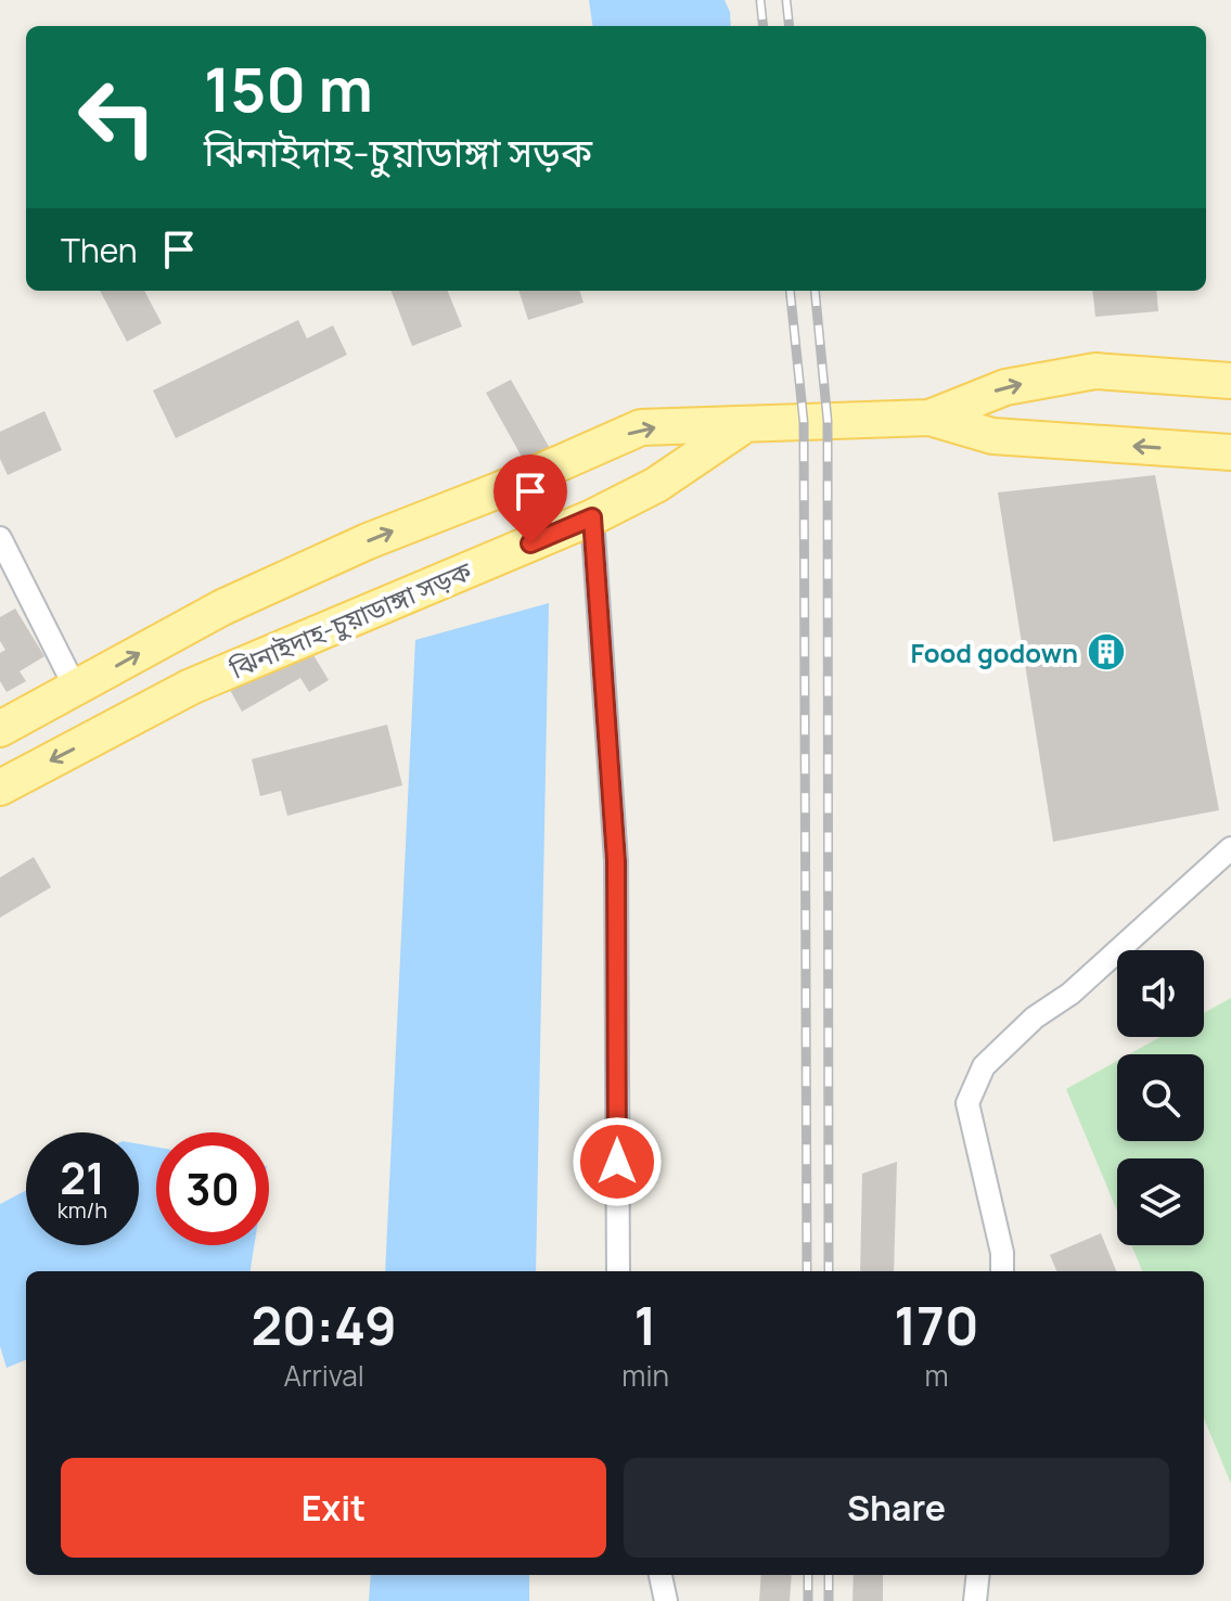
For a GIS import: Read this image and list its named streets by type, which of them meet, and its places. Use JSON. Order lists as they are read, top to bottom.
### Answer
{
  "streets": {
    "main road": ["ঝিনাইদাহ-চুয়াডাঙ্গা সড়ক"]
  },
  "places": {
    "building": ["Food godown"]
  },
  "page": {
    "turn": ["150 m", "ঝিনাইদাহ-চুয়াডাঙ্গা সড়ক"],
    "then": "Then",
    "speed": "21 km/h",
    "limit": "30",
    "eta": [
      "20:49",
      "Arrival",
      "1",
      "min",
      "170",
      "m"
    ],
    "buttons": ["Exit", "Share"]
  }
}
